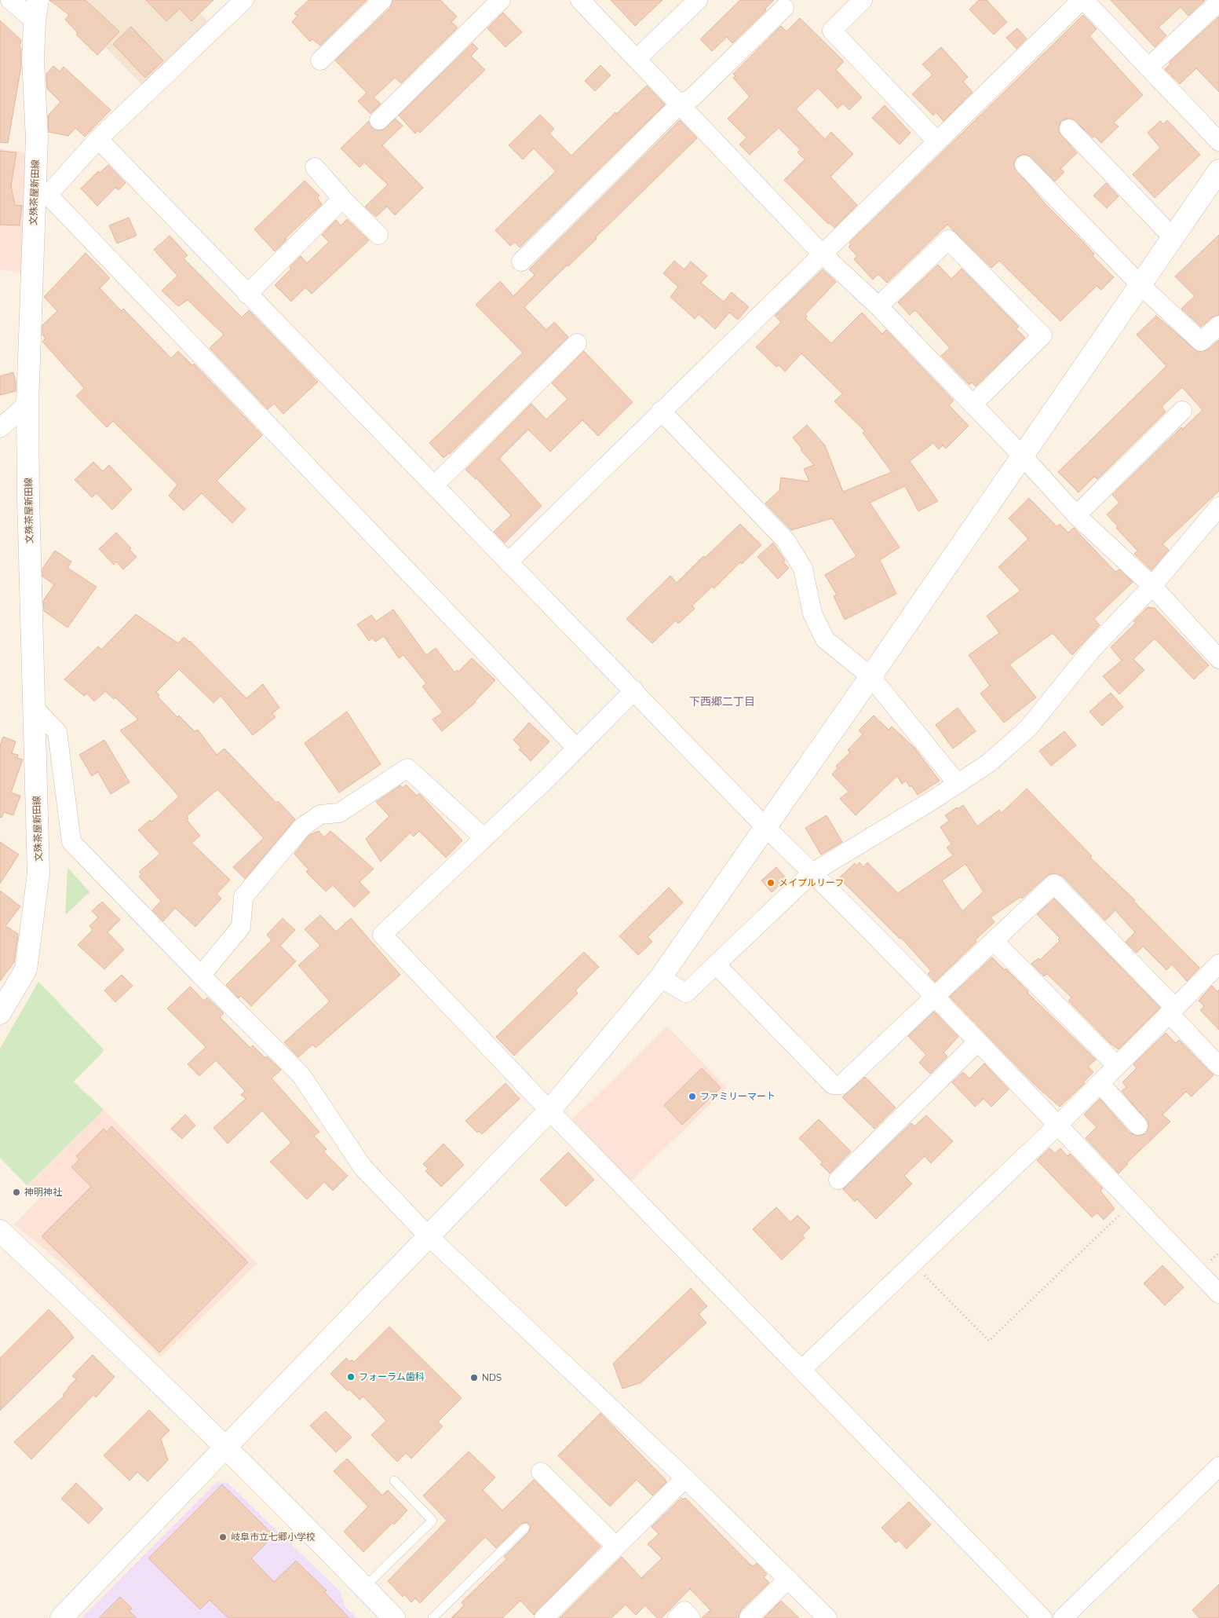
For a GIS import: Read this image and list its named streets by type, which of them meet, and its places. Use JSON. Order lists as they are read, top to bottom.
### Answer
{
  "streets": {
    "street": ["文殊茶屋新田線"]
  },
  "districts": ["下西郷二丁目"],
  "places": [
    "メイプルリーフ",
    "ファミリーマート",
    "神明神社",
    "フォーラム歯科",
    "NDS",
    "岐阜市立七郷小学校"
  ]
}
